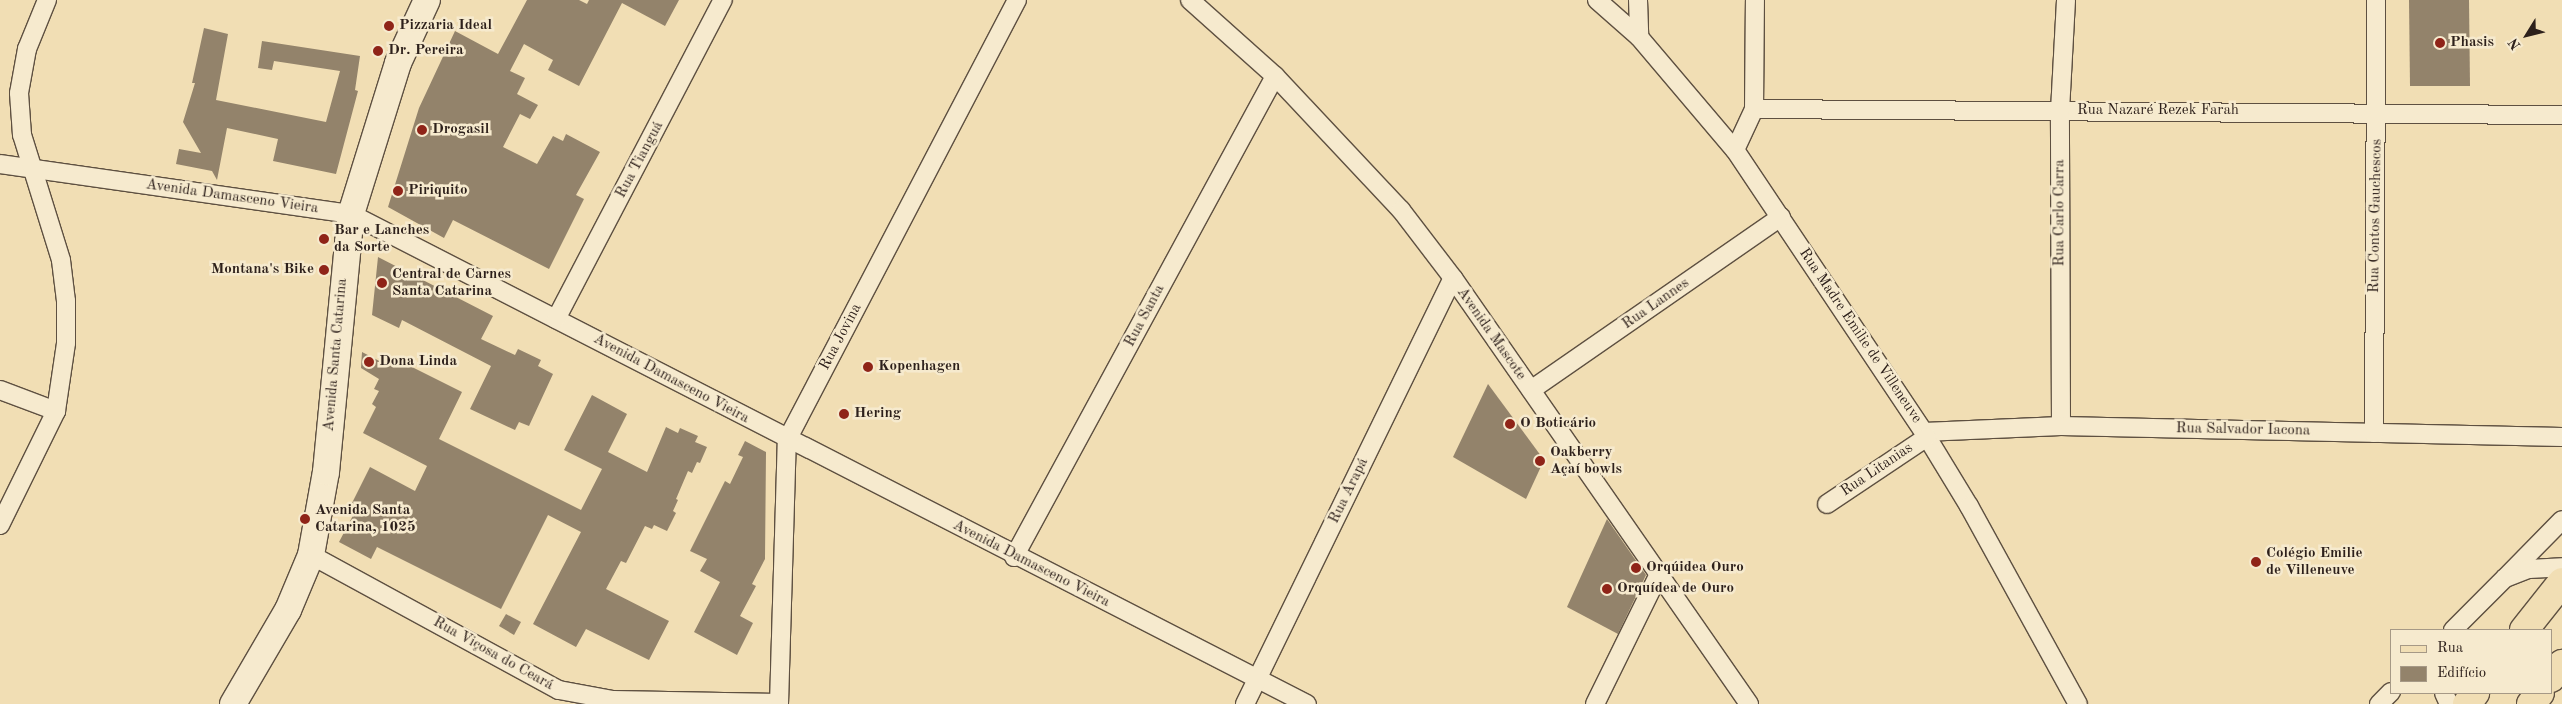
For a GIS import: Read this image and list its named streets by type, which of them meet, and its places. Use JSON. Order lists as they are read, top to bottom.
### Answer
{
  "streets": {
    "street": [
      "Rua Nazaré Rezek Farah",
      "Rua Tianguá",
      "Avenida Damasceno Vieira",
      "Rua Carlo Carra",
      "Rua Contos Gauchescos",
      "Rua Lannes",
      "Rua Santa",
      "Avenida Mascote",
      "Rua Madre Emilie de Villeneuve",
      "Rua Jovina",
      "Avenida Santa Catarina",
      "Rua Salvador Iacona",
      "Rua Litanias",
      "Rua Arapá",
      "Rua Viçosa do Ceará"
    ]
  },
  "crossings": [
    ["Rua Nazaré Rezek Farah", "Rua Carlo Carra"],
    ["Rua Nazaré Rezek Farah", "Rua Contos Gauchescos"],
    ["Rua Tianguá", "Avenida Damasceno Vieira"],
    ["Avenida Damasceno Vieira", "Rua Santa"],
    ["Avenida Damasceno Vieira", "Rua Jovina"],
    ["Avenida Damasceno Vieira", "Avenida Santa Catarina"],
    ["Avenida Damasceno Vieira", "Rua Arapá"],
    ["Rua Carlo Carra", "Rua Salvador Iacona"],
    ["Rua Contos Gauchescos", "Rua Salvador Iacona"],
    ["Rua Lannes", "Avenida Mascote"],
    ["Rua Lannes", "Rua Madre Emilie de Villeneuve"],
    ["Rua Santa", "Avenida Mascote"],
    ["Avenida Mascote", "Rua Arapá"],
    ["Rua Madre Emilie de Villeneuve", "Rua Salvador Iacona"],
    ["Rua Madre Emilie de Villeneuve", "Rua Litanias"],
    ["Rua Jovina", "Rua Viçosa do Ceará"],
    ["Avenida Santa Catarina", "Rua Viçosa do Ceará"],
    ["Rua Salvador Iacona", "Rua Litanias"]
  ],
  "places": [
    "Pizzaria Ideal",
    "Phasis",
    "Dr. Pereira",
    "Drogasil",
    "Piriquito",
    "Bar e Lanches da Sorte",
    "Montana's Bike",
    "Central de Carnes Santa Catarina",
    "Dona Linda",
    "Kopenhagen",
    "Hering",
    "O Boticário",
    "Oakberry Açaí bowls",
    "Avenida Santa Catarina, 1025",
    "Colégio Emilie de Villeneuve",
    "Orqúidea Ouro",
    "Orquídea de Ouro"
  ],
  "legend": ["Rua", "Edifício"],
  "north": "bottom left"
}
